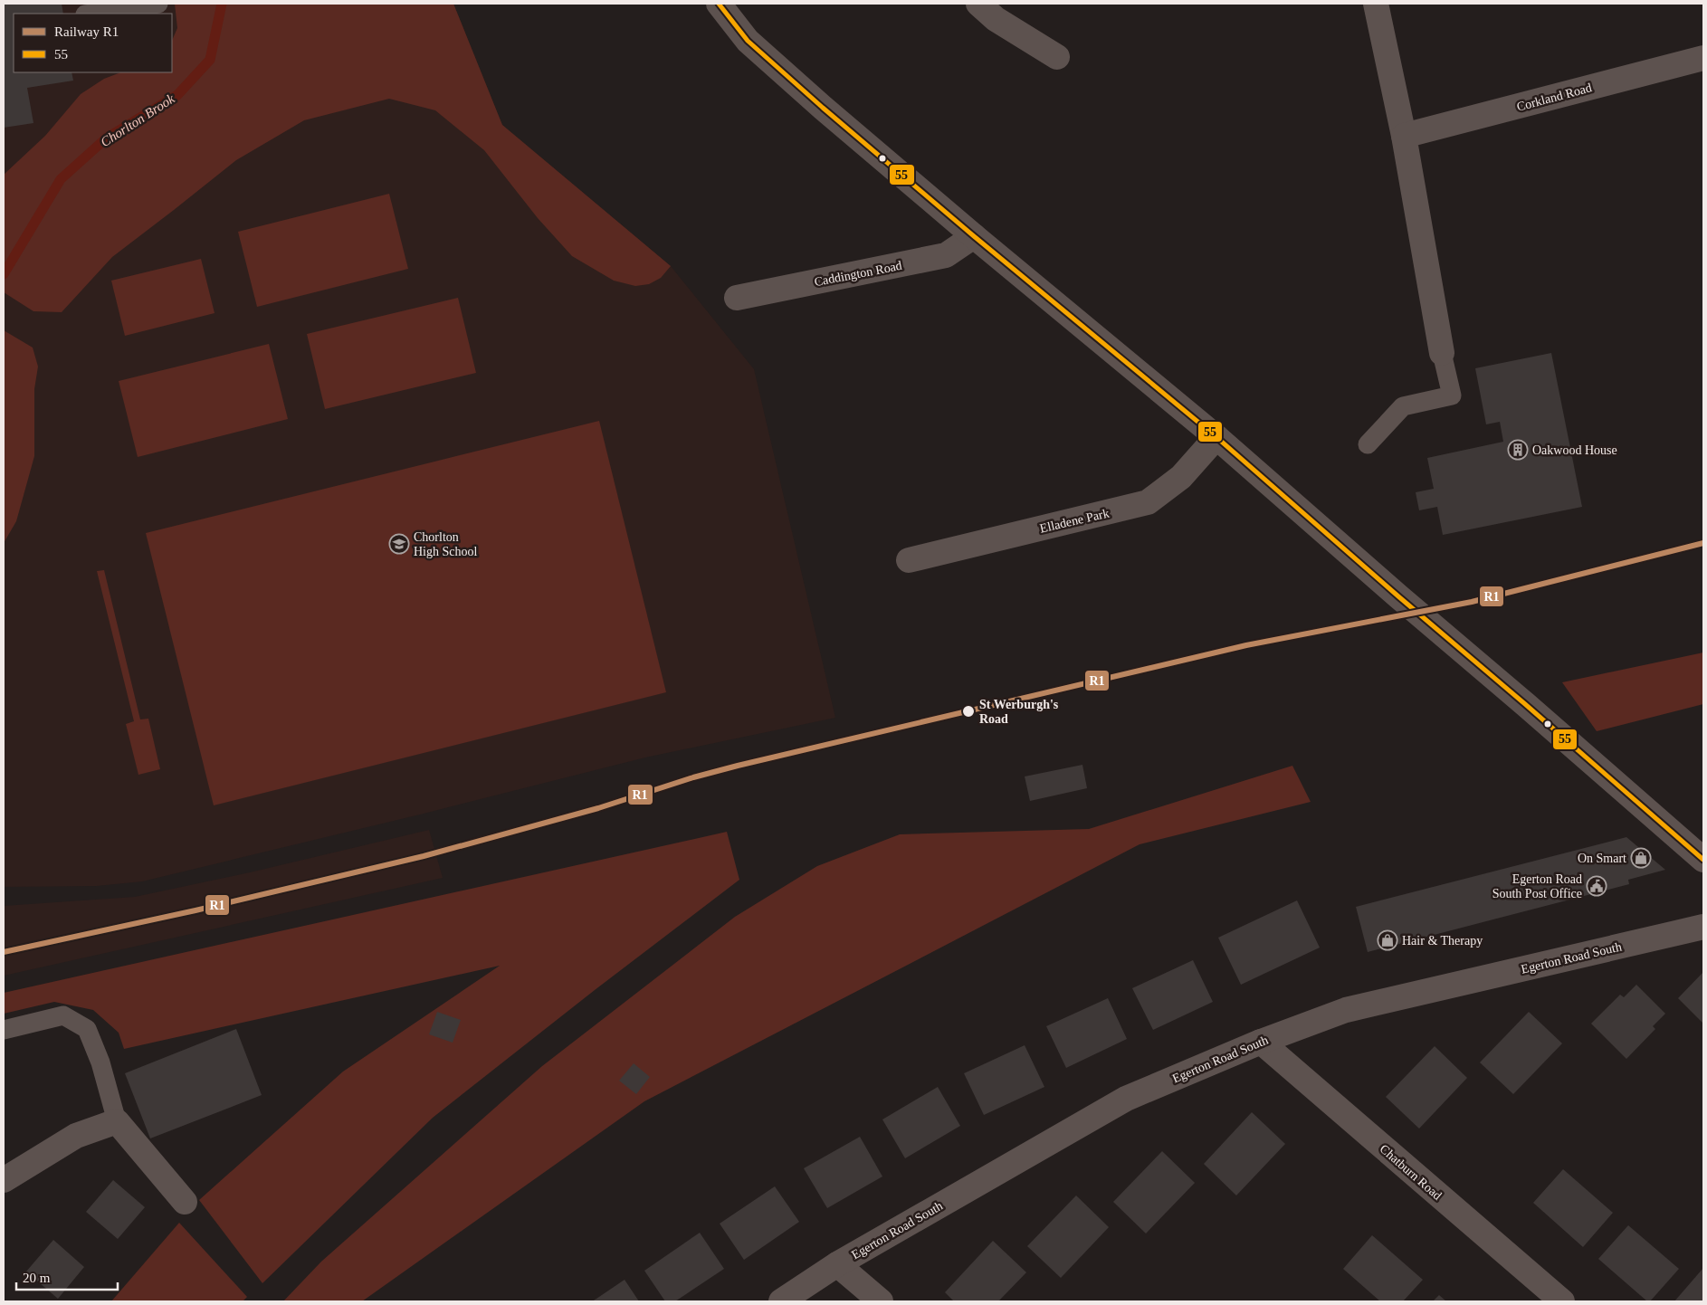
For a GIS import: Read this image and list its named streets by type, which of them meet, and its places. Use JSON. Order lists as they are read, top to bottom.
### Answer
{
  "streets": {
    "street": [
      "Corkland Road",
      "Caddington Road",
      "Elladene Park",
      "Egerton Road South",
      "Chatburn Road"
    ]
  },
  "crossings": [
    ["Egerton Road South", "Chatburn Road"]
  ],
  "water": ["Chorlton Brook"],
  "places": {
    "building": ["Oakwood House"],
    "school or university": ["Chorlton High School"],
    "other": ["St Werburgh's Road"],
    "shop": ["On Smart", "Hair & Therapy"],
    "public building": ["Egerton Road South Post Office"]
  },
  "lines": ["transit line 55", "rail line R1"],
  "legend": ["Railway R1", "55"],
  "scale_bar": "20 m"
}
